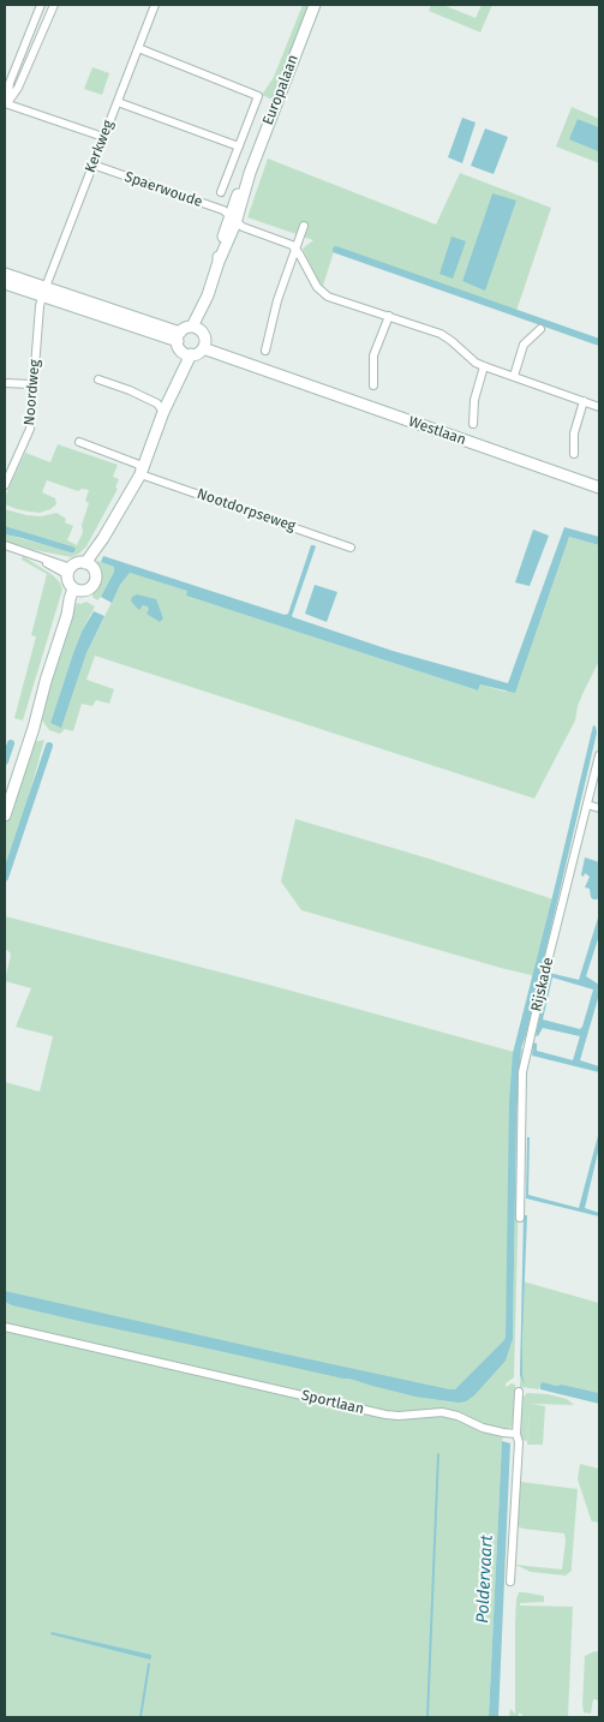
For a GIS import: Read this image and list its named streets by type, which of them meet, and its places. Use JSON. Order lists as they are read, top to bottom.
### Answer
{
  "streets": {
    "main road": ["Europalaan", "Westlaan"],
    "street": [
      "Kerkweg",
      "Spaerwoude",
      "Noordweg",
      "Nootdorpseweg",
      "Rijskade",
      "Sportlaan"
    ]
  },
  "crossings": [
    ["Europalaan", "Spaerwoude"],
    ["Europalaan", "Westlaan"],
    ["Kerkweg", "Spaerwoude"],
    ["Kerkweg", "Noordweg"]
  ],
  "water": ["Poldervaart"]
}
